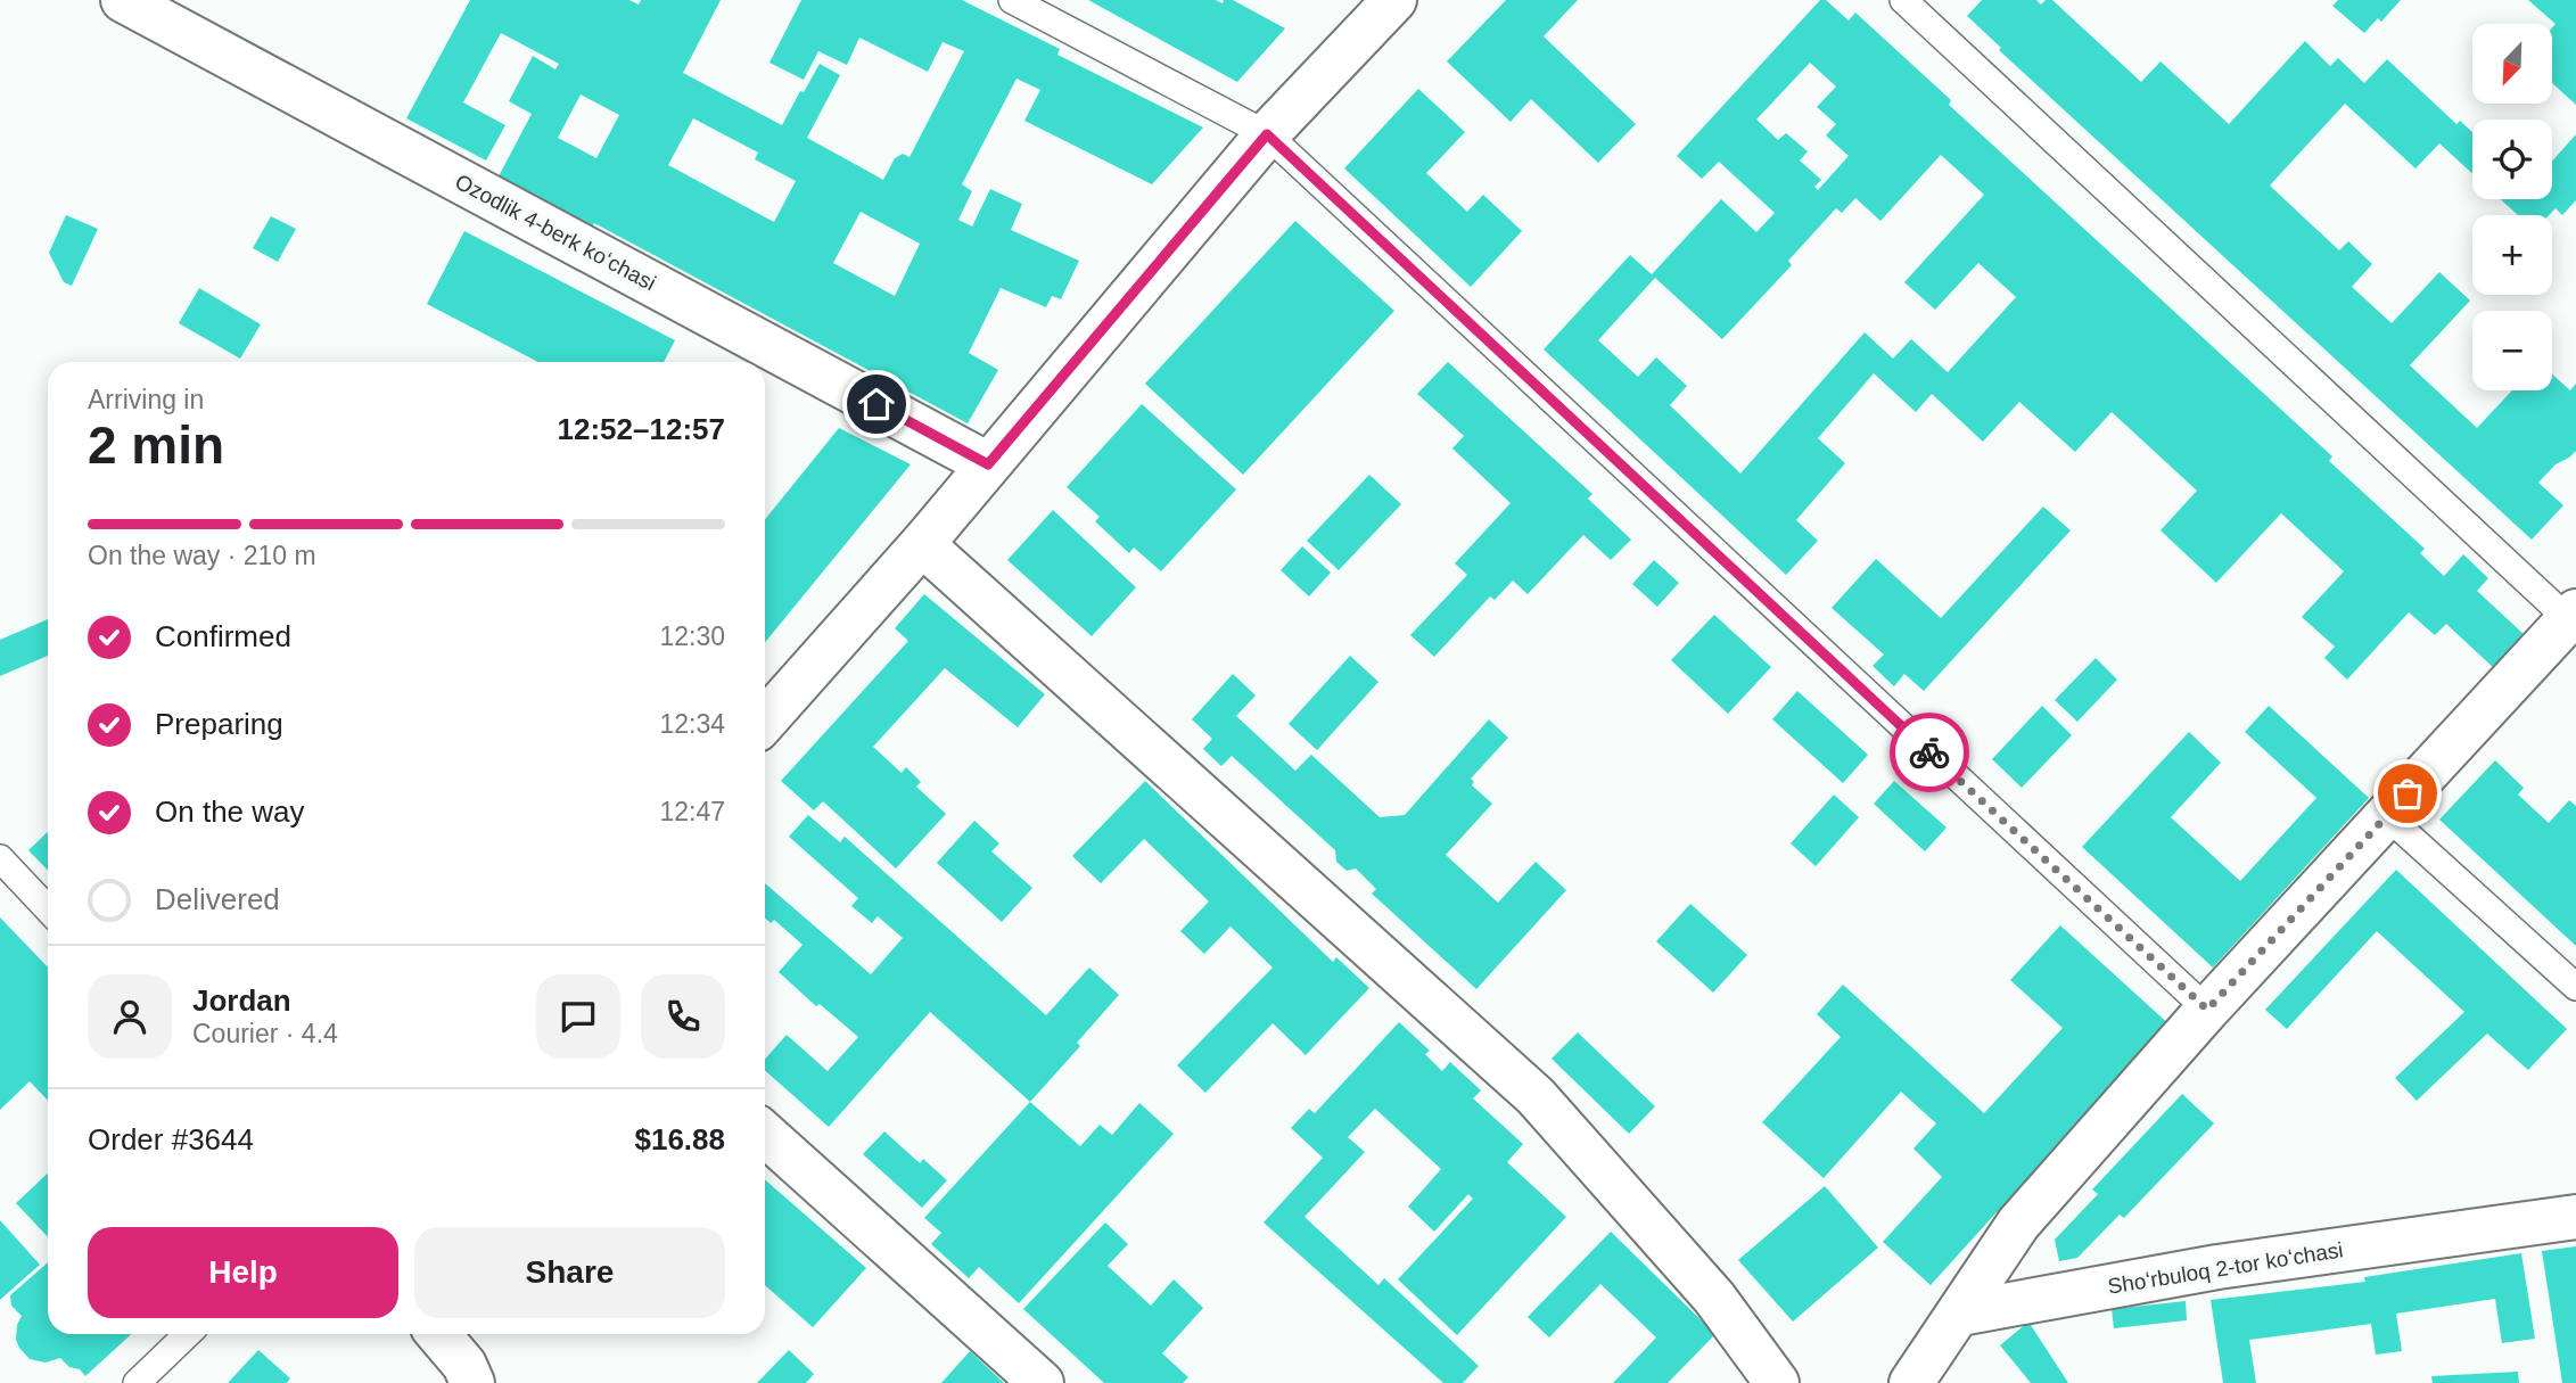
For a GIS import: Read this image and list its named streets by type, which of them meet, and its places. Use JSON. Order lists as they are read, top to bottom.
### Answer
{
  "streets": {
    "street": ["Ozodlik 4-berk koʻchasi", "Shoʻrbuloq 2-tor koʻchasi"]
  },
  "north": "bottom left",
  "page": {
    "map_buttons": ["+", "−"],
    "heading": ["2 min", "Arriving in", "12:52–12:57"],
    "panel": [
      "Jordan",
      "Courier · 4.4",
      "Order #3644",
      "$16.88"
    ],
    "bar": "On the way · 210 m",
    "list": [
      ["Confirmed", "12:30"],
      ["Preparing", "12:34"],
      ["On the way", "12:47"],
      "Delivered"
    ],
    "buttons": ["Help", "Share"]
  }
}
